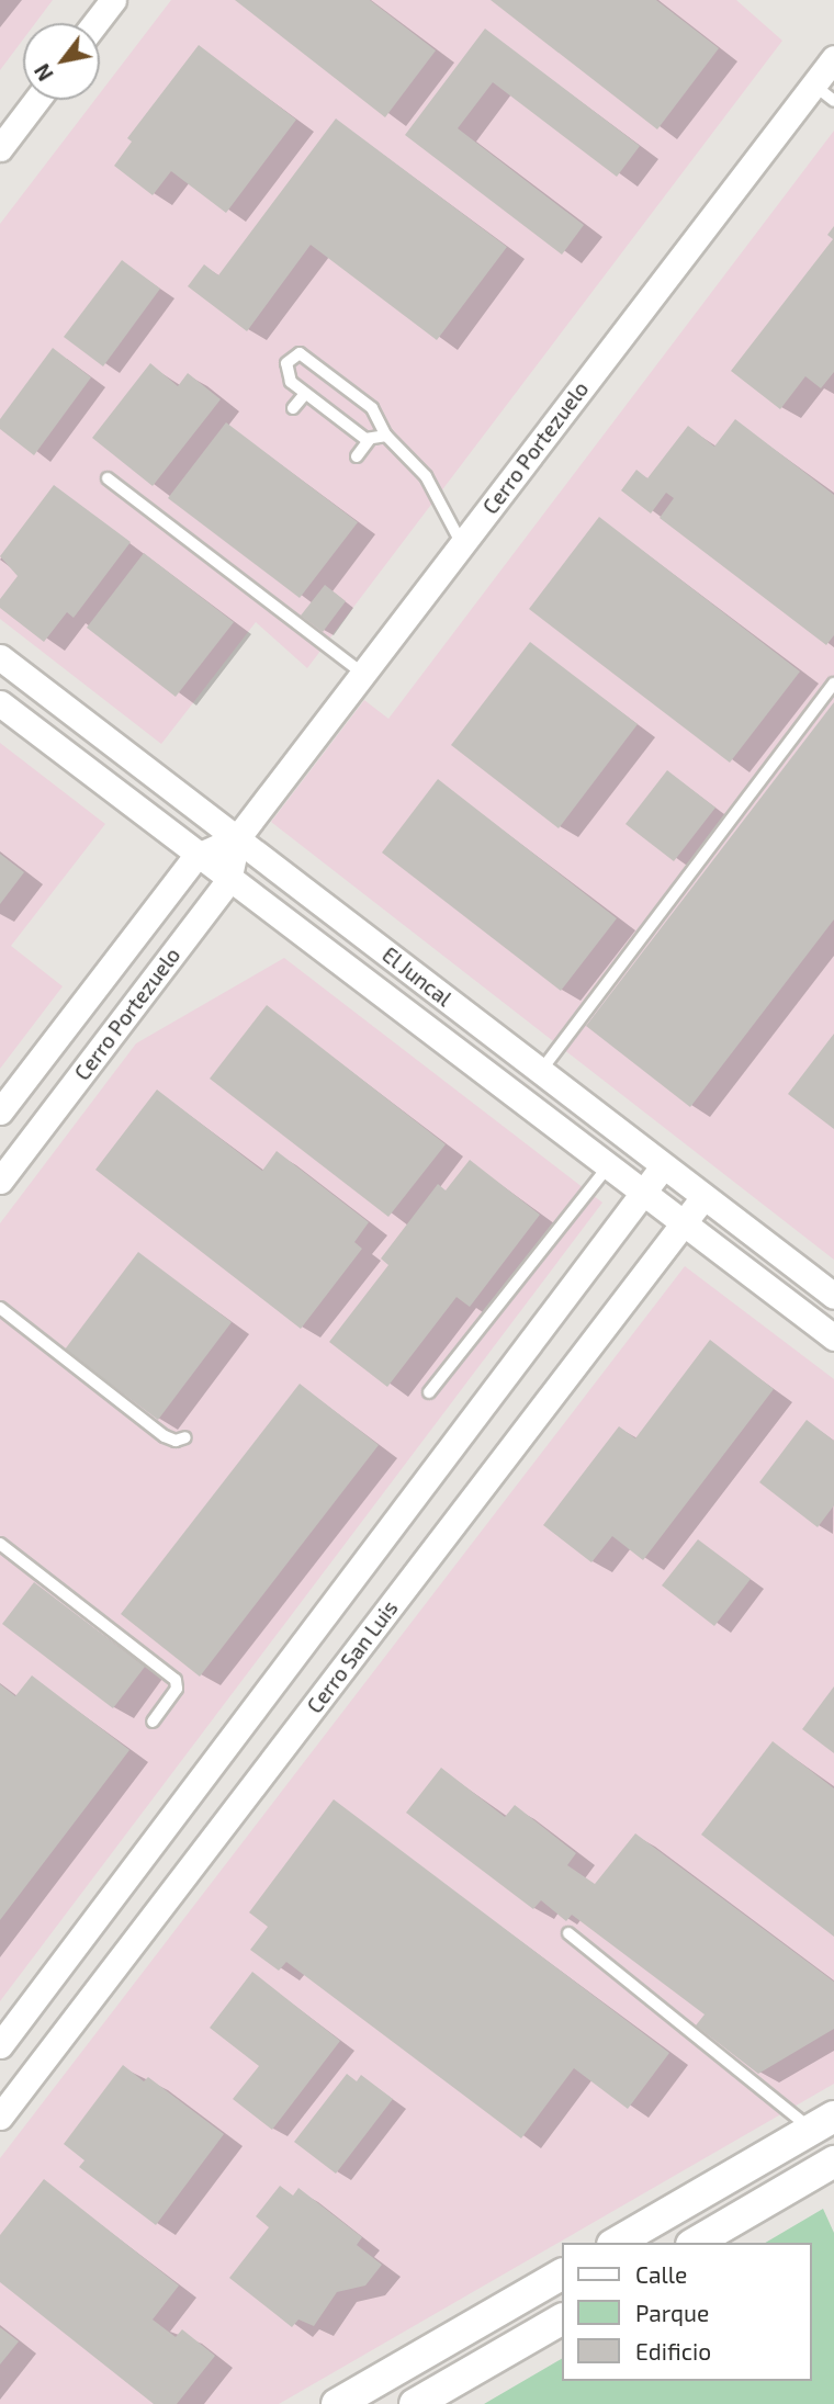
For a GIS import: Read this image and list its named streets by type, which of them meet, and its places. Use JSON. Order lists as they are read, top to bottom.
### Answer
{
  "streets": {
    "street": ["Cerro Portezuelo", "El Juncal", "Cerro San Luis"]
  },
  "crossings": [
    ["Cerro Portezuelo", "El Juncal"],
    ["El Juncal", "Cerro San Luis"]
  ],
  "legend": ["Calle", "Parque", "Edificio"],
  "north": "bottom left"
}
